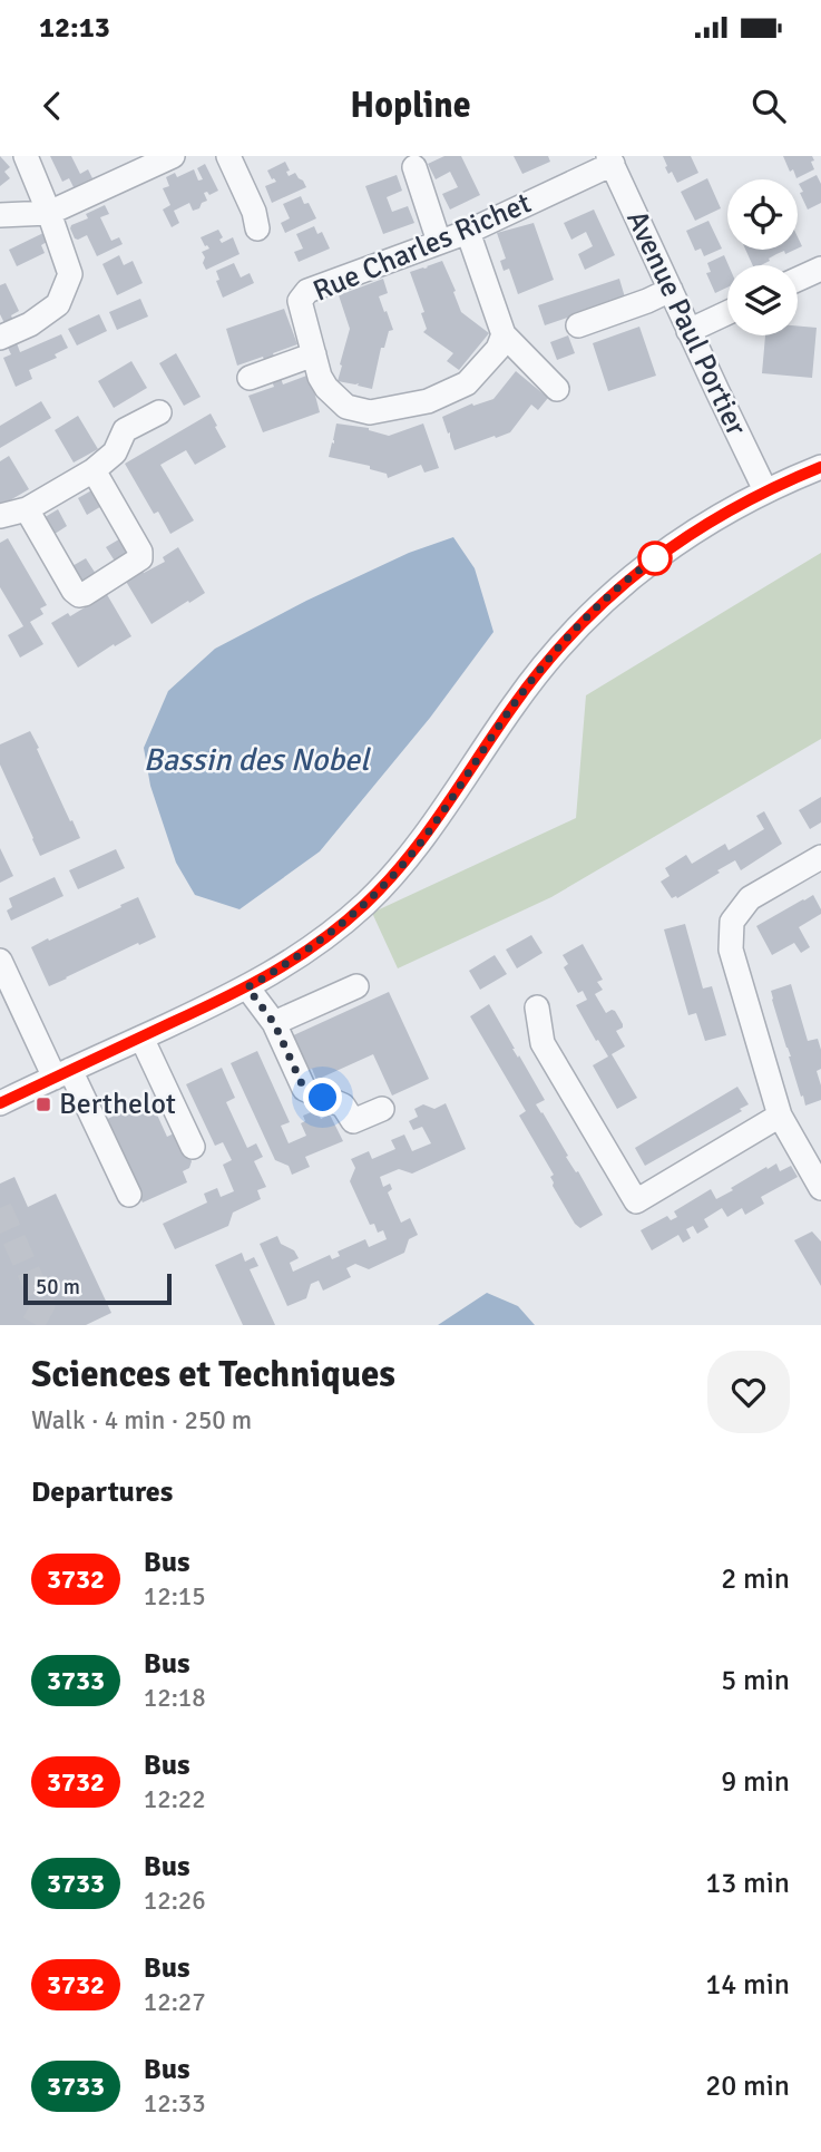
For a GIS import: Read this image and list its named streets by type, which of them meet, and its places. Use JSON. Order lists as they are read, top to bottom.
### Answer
{
  "streets": {
    "street": ["Rue Charles Richet", "Avenue Paul Portier"]
  },
  "crossings": [
    ["Rue Charles Richet", "Avenue Paul Portier"]
  ],
  "water": ["Bassin des Nobel"],
  "places": {
    "transit": ["Berthelot"]
  },
  "lines": ["bus line 3732"],
  "scale_bar": "50 m",
  "page": {
    "status": "12:13",
    "header": "Hopline",
    "scale": "50 m",
    "heading": [
      ["Sciences et Techniques", "Walk · 4 min · 250 m"],
      "Departures"
    ],
    "list": [
      {
        "mark": "3732",
        "name": "Bus",
        "note": "12:15",
        "value": "2 min"
      },
      {
        "mark": "3733",
        "name": "Bus",
        "note": "12:18",
        "value": "5 min"
      },
      {
        "mark": "3732",
        "name": "Bus",
        "note": "12:22",
        "value": "9 min"
      },
      {
        "mark": "3733",
        "name": "Bus",
        "note": "12:26",
        "value": "13 min"
      },
      {
        "mark": "3732",
        "name": "Bus",
        "note": "12:27",
        "value": "14 min"
      },
      {
        "mark": "3733",
        "name": "Bus",
        "note": "12:33",
        "value": "20 min"
      }
    ]
  }
}
